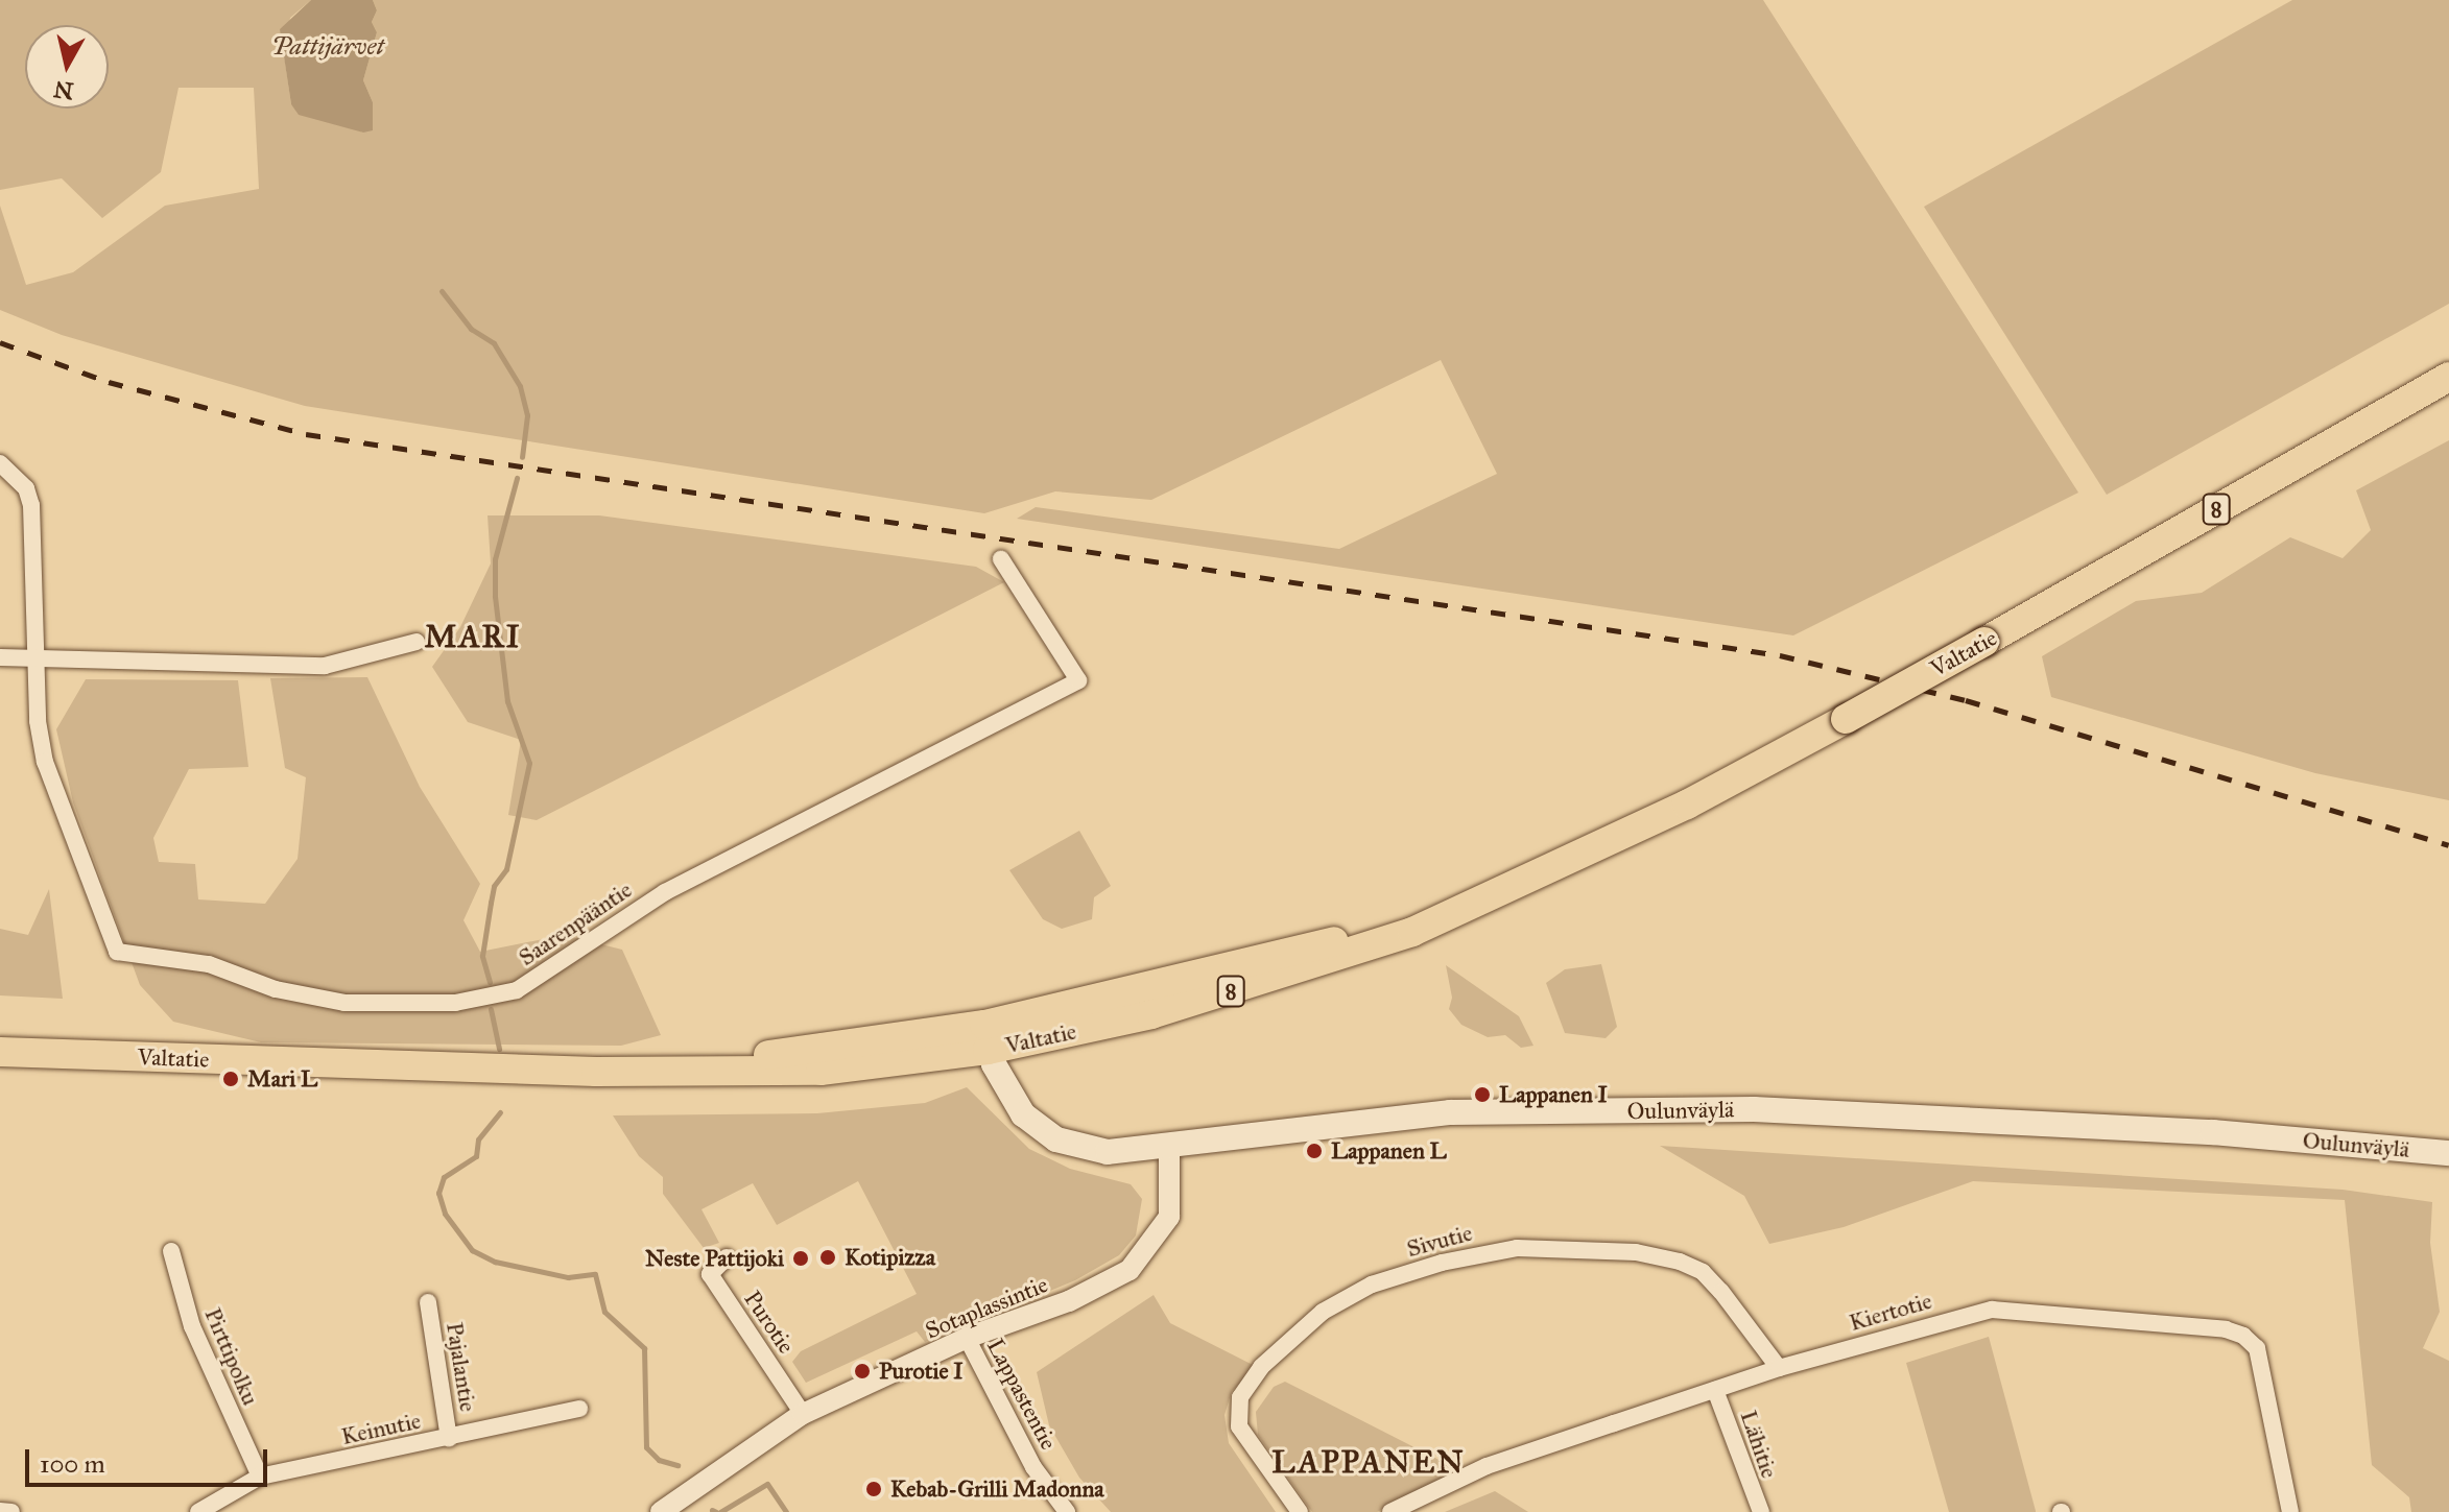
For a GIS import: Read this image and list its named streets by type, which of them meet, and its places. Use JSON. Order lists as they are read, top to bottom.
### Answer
{
  "streets": {
    "highway": ["8", "Valtatie"],
    "main road": ["Oulunväylä"],
    "street": [
      "Saarenpääntie",
      "Sivutie",
      "Sotaplassintie",
      "Kiertotie",
      "Purotie",
      "Pirttipolku",
      "Pajalantie",
      "Lappastentie",
      "Keinutie",
      "Lähitie"
    ]
  },
  "crossings": [
    ["Valtatie", "Oulunväylä"],
    ["Oulunväylä", "Sotaplassintie"],
    ["Sivutie", "Kiertotie"],
    ["Sotaplassintie", "Purotie"],
    ["Sotaplassintie", "Lappastentie"],
    ["Kiertotie", "Lähitie"],
    ["Pirttipolku", "Keinutie"],
    ["Pajalantie", "Keinutie"]
  ],
  "districts": ["MARI", "LAPPANEN"],
  "water": ["Pattijärvet"],
  "places": [
    "Mari L",
    "Lappanen I",
    "Lappanen L",
    "Kotipizza",
    "Neste Pattijoki",
    "Purotie I",
    "Kebab-Grilli Madonna"
  ],
  "scale_bar": "100 m",
  "north": "bottom"
}
